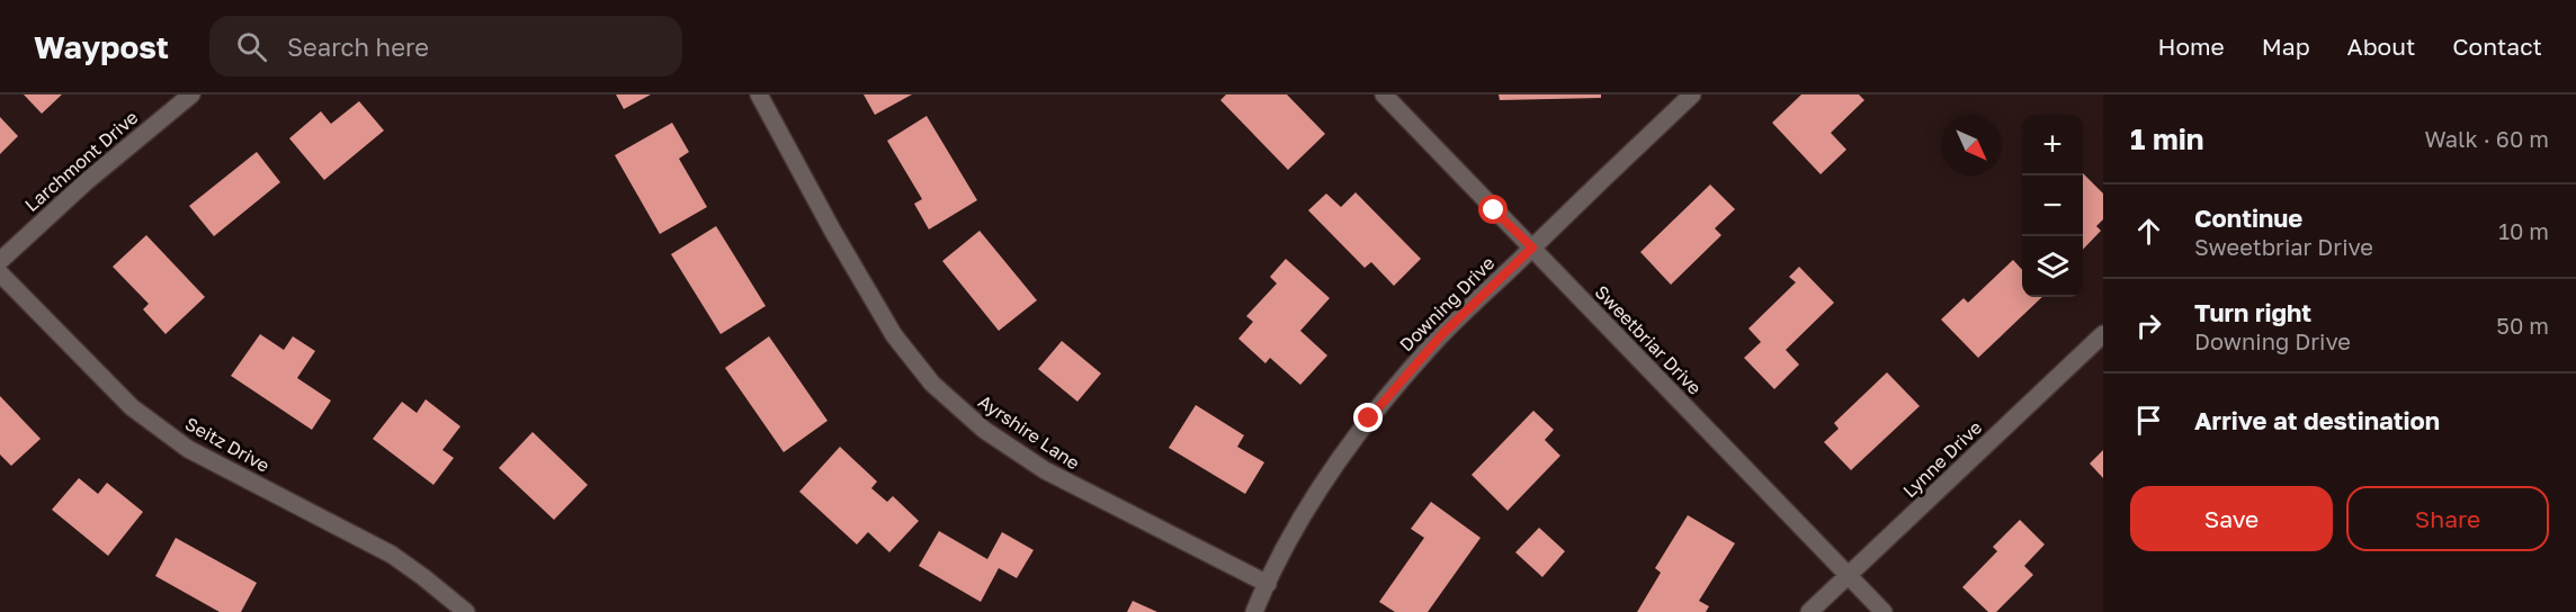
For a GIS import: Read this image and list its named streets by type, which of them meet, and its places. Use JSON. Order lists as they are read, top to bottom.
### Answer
{
  "streets": {
    "street": [
      "Larchmont Drive",
      "Downing Drive",
      "Sweetbriar Drive",
      "Ayrshire Lane",
      "Seitz Drive",
      "Lynne Drive"
    ]
  },
  "crossings": [
    ["Downing Drive", "Sweetbriar Drive"],
    ["Downing Drive", "Ayrshire Lane"],
    ["Sweetbriar Drive", "Lynne Drive"]
  ],
  "north": "bottom right",
  "page": {
    "header": "Waypost",
    "search": "Search here",
    "nav": [
      "Home",
      "Map",
      "About",
      "Contact"
    ],
    "heading": ["1 min", "Walk · 60 m"],
    "map_buttons": ["+", "−"],
    "list": [
      ["Continue", "Sweetbriar Drive", "10 m"],
      ["Turn right", "Downing Drive", "50 m"],
      "Arrive at destination"
    ],
    "buttons": ["Save", "Share"]
  }
}
